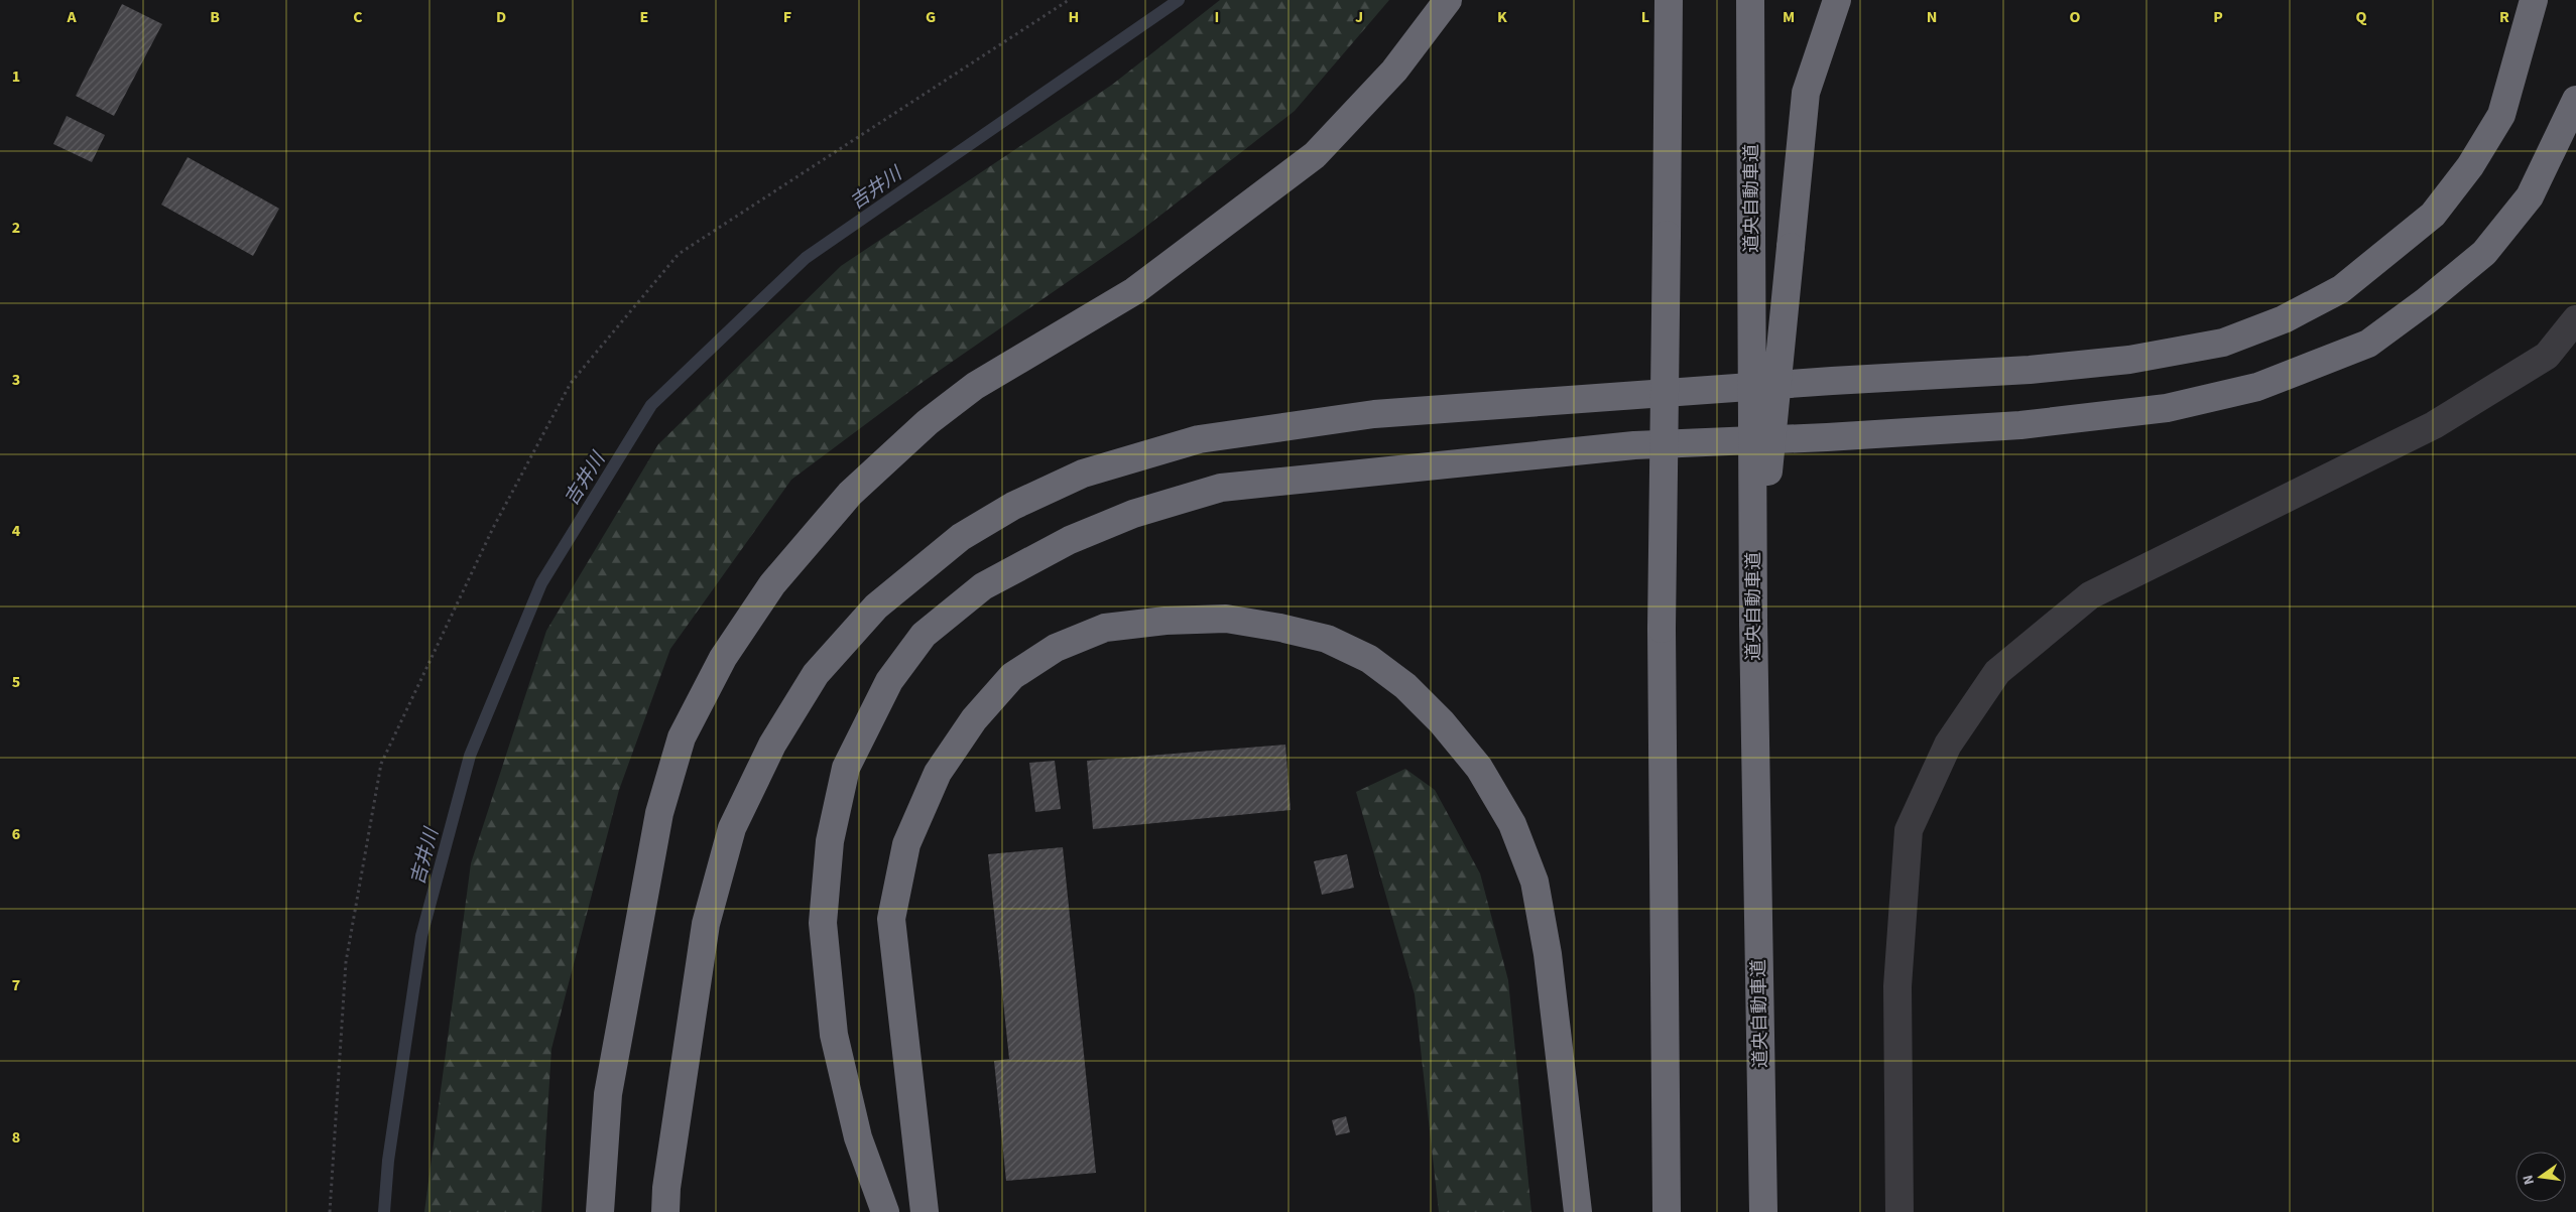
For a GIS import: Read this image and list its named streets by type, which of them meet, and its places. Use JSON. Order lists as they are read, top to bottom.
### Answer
{
  "streets": {
    "highway": ["道央自動車道"]
  },
  "water": ["吉井川"],
  "north": "left",
  "grid": {
    "columns": [
      "A",
      "B",
      "C",
      "D",
      "E",
      "F",
      "G",
      "H",
      "I",
      "J",
      "K",
      "L",
      "M",
      "N",
      "O",
      "P",
      "Q",
      "R"
    ],
    "rows": [
      "1",
      "2",
      "3",
      "4",
      "5",
      "6",
      "7",
      "8"
    ]
  }
}
